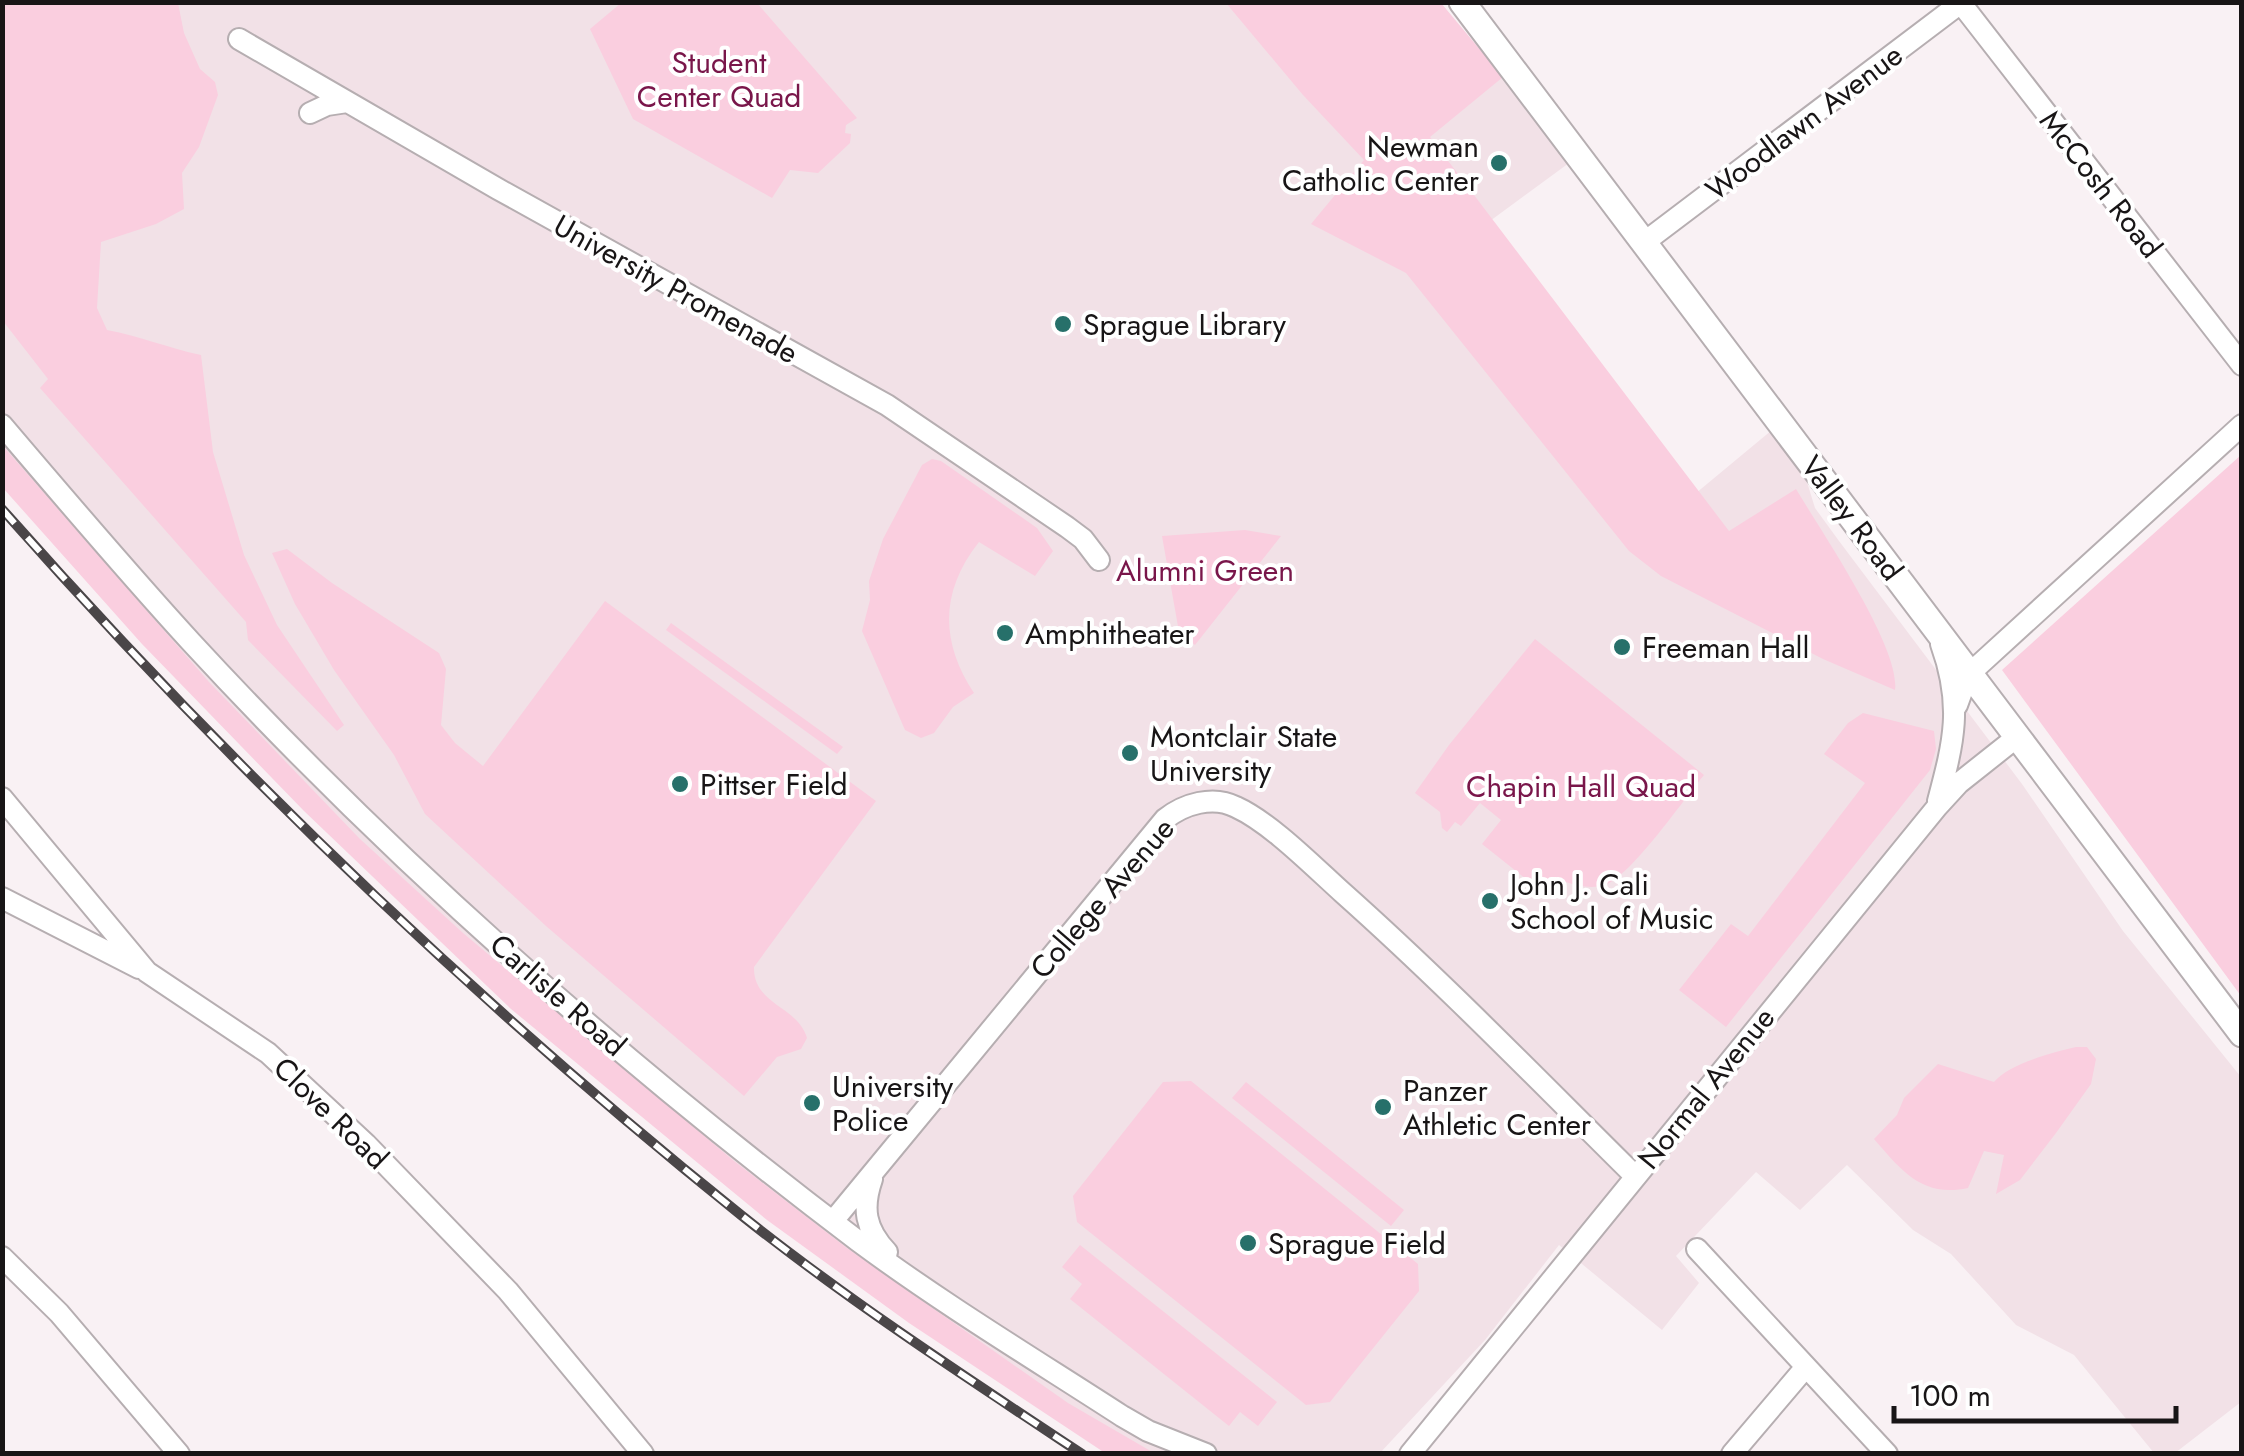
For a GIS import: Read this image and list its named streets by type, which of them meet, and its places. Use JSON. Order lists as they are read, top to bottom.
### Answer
{
  "streets": {
    "main road": ["Valley Road"],
    "street": [
      "Woodlawn Avenue",
      "McCosh Road",
      "University Promenade",
      "College Avenue",
      "Carlisle Road",
      "Normal Avenue",
      "Clove Road"
    ]
  },
  "crossings": [
    ["Woodlawn Avenue", "McCosh Road"],
    ["Woodlawn Avenue", "Valley Road"],
    ["Valley Road", "Normal Avenue"],
    ["College Avenue", "Carlisle Road"],
    ["College Avenue", "Normal Avenue"]
  ],
  "parks": ["Student Center Quad", "Alumni Green", "Chapin Hall Quad"],
  "places": [
    "Newman Catholic Center",
    "Sprague Library",
    "Amphitheater",
    "Freeman Hall",
    "Montclair State University",
    "Pittser Field",
    "John J. Cali School of Music",
    "University Police",
    "Panzer Athletic Center",
    "Sprague Field"
  ],
  "scale_bar": "100 m"
}
